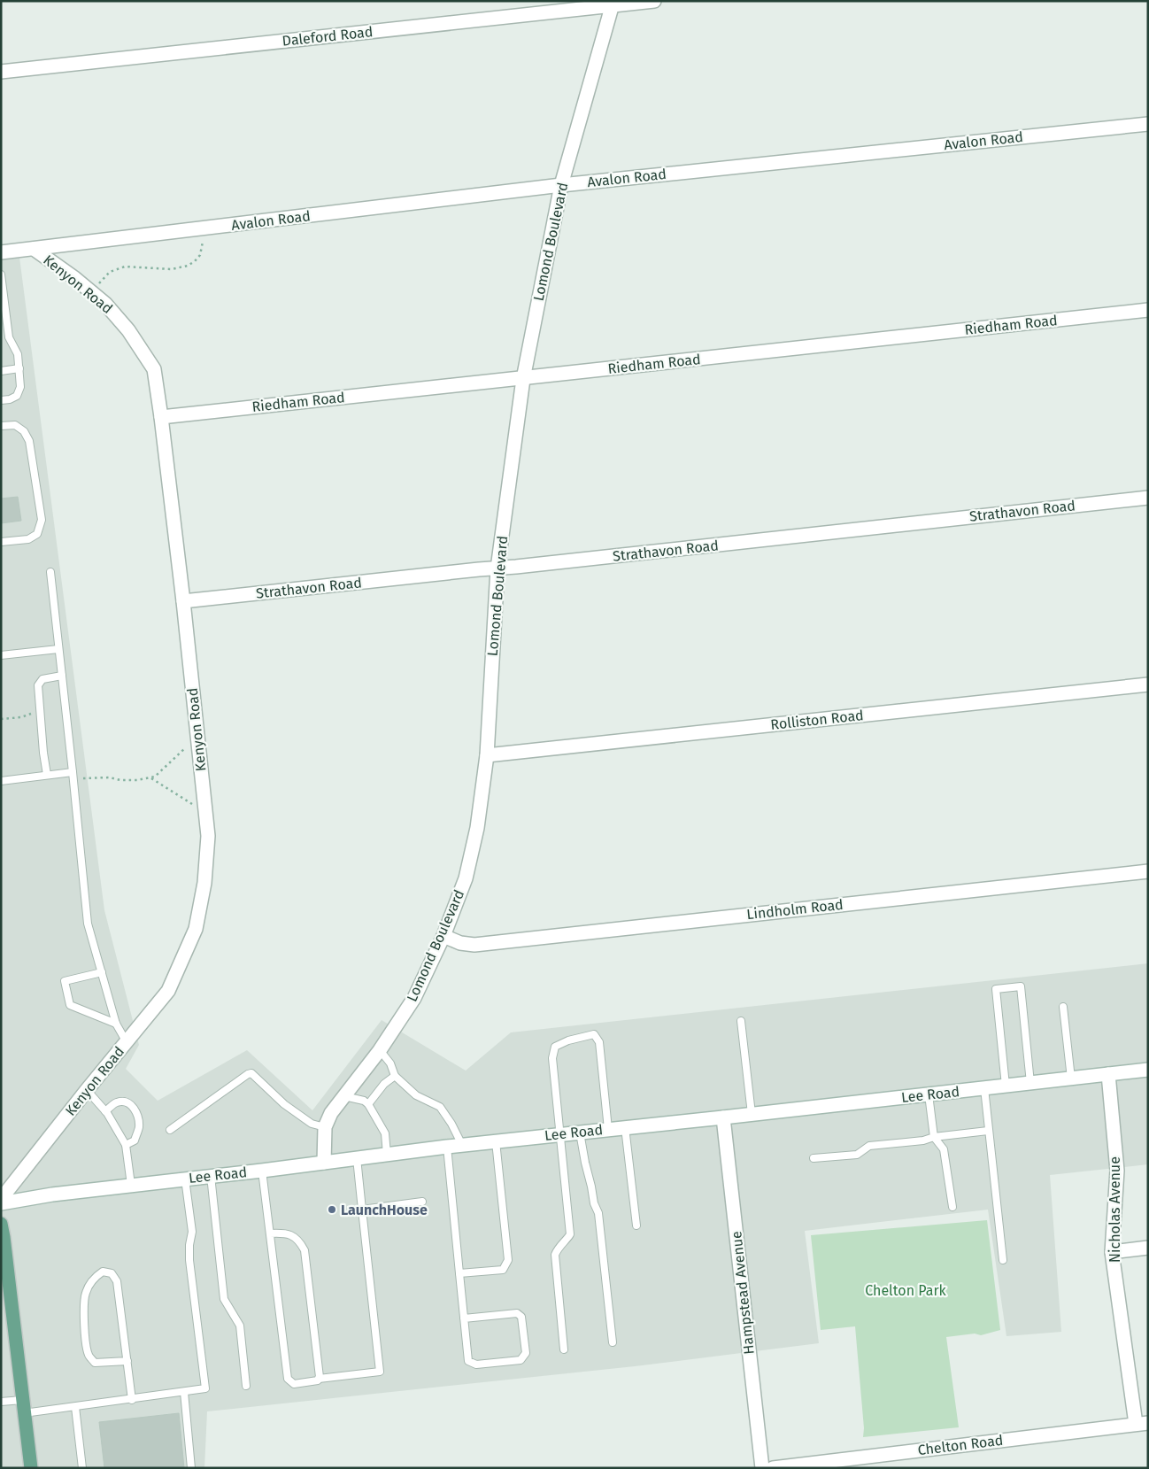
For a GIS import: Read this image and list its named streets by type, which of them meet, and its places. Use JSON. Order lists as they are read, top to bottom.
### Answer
{
  "streets": {
    "street": [
      "Daleford Road",
      "Avalon Road",
      "Lomond Boulevard",
      "Kenyon Road",
      "Riedham Road",
      "Strathavon Road",
      "Rolliston Road",
      "Lindholm Road",
      "Lee Road",
      "Nicholas Avenue",
      "Hampstead Avenue",
      "Chelton Road"
    ]
  },
  "crossings": [
    ["Daleford Road", "Lomond Boulevard"],
    ["Avalon Road", "Lomond Boulevard"],
    ["Avalon Road", "Kenyon Road"],
    ["Lomond Boulevard", "Riedham Road"],
    ["Lomond Boulevard", "Strathavon Road"],
    ["Lomond Boulevard", "Rolliston Road"],
    ["Lomond Boulevard", "Lindholm Road"],
    ["Lomond Boulevard", "Lee Road"],
    ["Kenyon Road", "Riedham Road"],
    ["Kenyon Road", "Strathavon Road"],
    ["Lee Road", "Nicholas Avenue"],
    ["Lee Road", "Hampstead Avenue"],
    ["Nicholas Avenue", "Chelton Road"]
  ],
  "parks": ["Chelton Park"],
  "places": ["LaunchHouse"]
}
